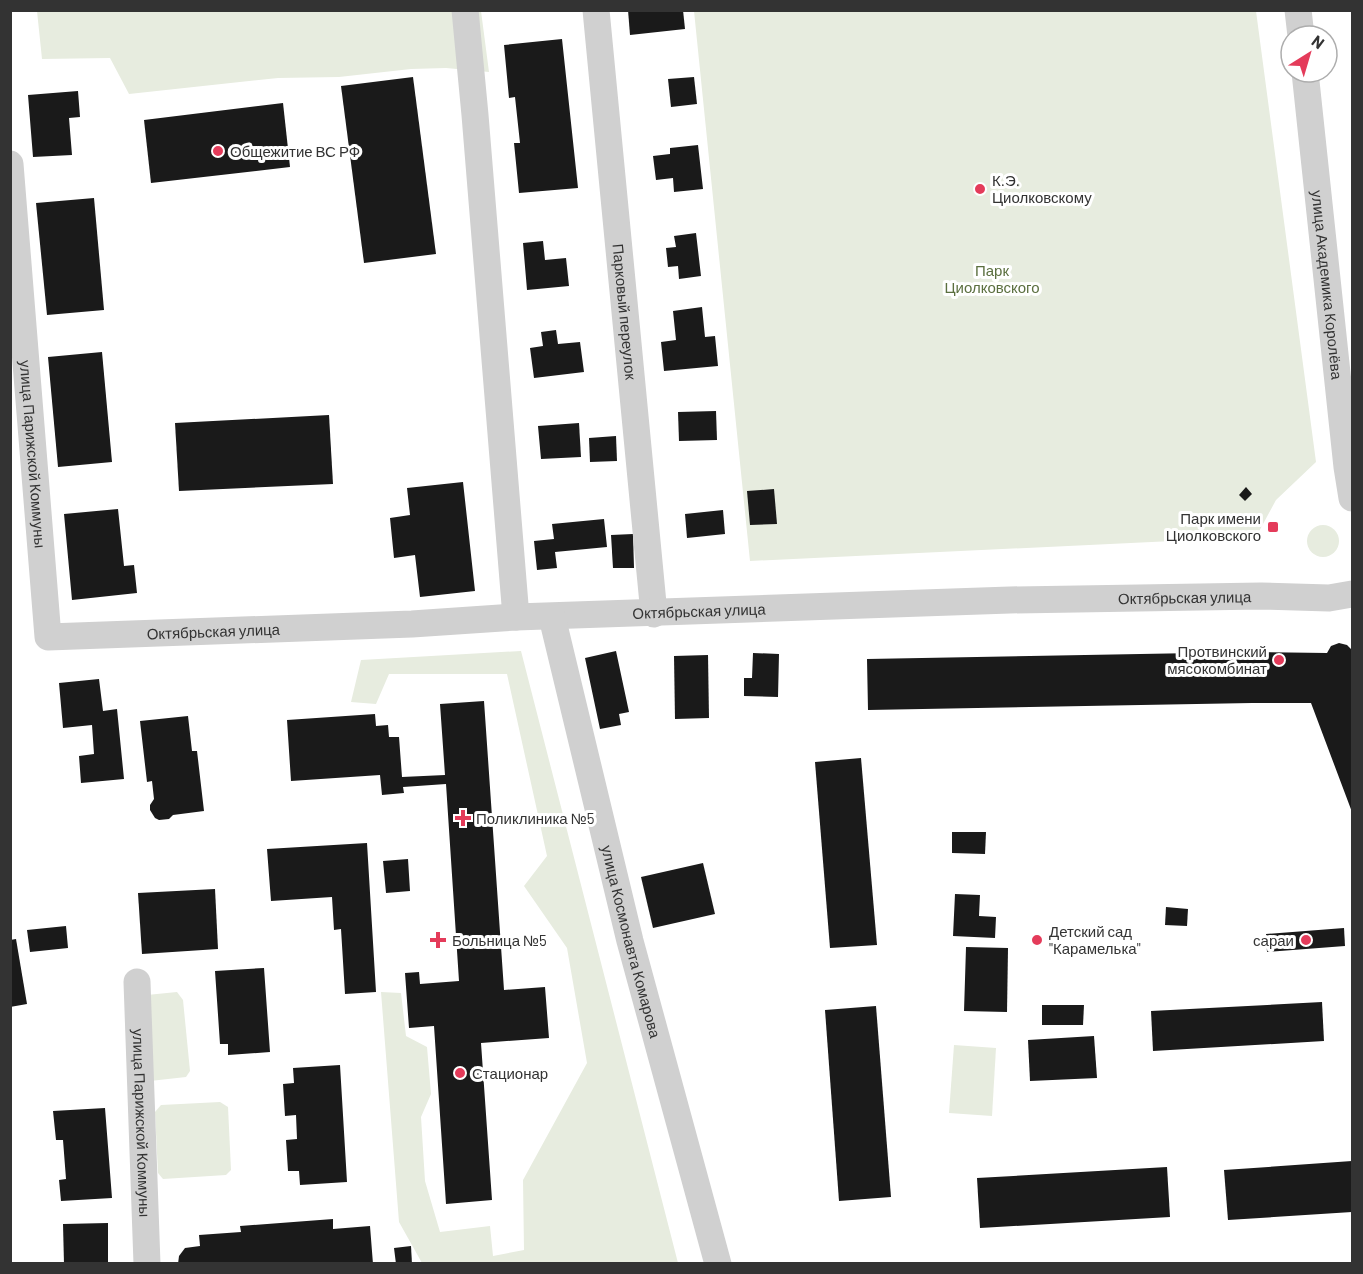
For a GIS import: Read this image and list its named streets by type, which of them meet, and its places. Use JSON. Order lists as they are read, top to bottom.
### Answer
{
  "streets": {
    "street": [
      "улица Академика Королёва",
      "Парковый переулок",
      "улица Парижской Коммуны",
      "Октябрьская улица",
      "улица Космонавта Комарова"
    ]
  },
  "crossings": [
    ["Парковый переулок", "Октябрьская улица"],
    ["улица Парижской Коммуны", "Октябрьская улица"],
    ["Октябрьская улица", "улица Космонавта Комарова"]
  ],
  "parks": ["Парк Циолковского"],
  "places": {
    "other": [
      "Общежитие ВС РФ",
      "К.Э. Циолковскому",
      "Протвинский мясокомбинат",
      "Детский сад \"Карамелька\"",
      "сараи",
      "Стационар"
    ],
    "transit": ["Парк имени Циолковского"],
    "health": ["Поликлиника №5", "Больница №5"]
  },
  "north": "top right"
}
